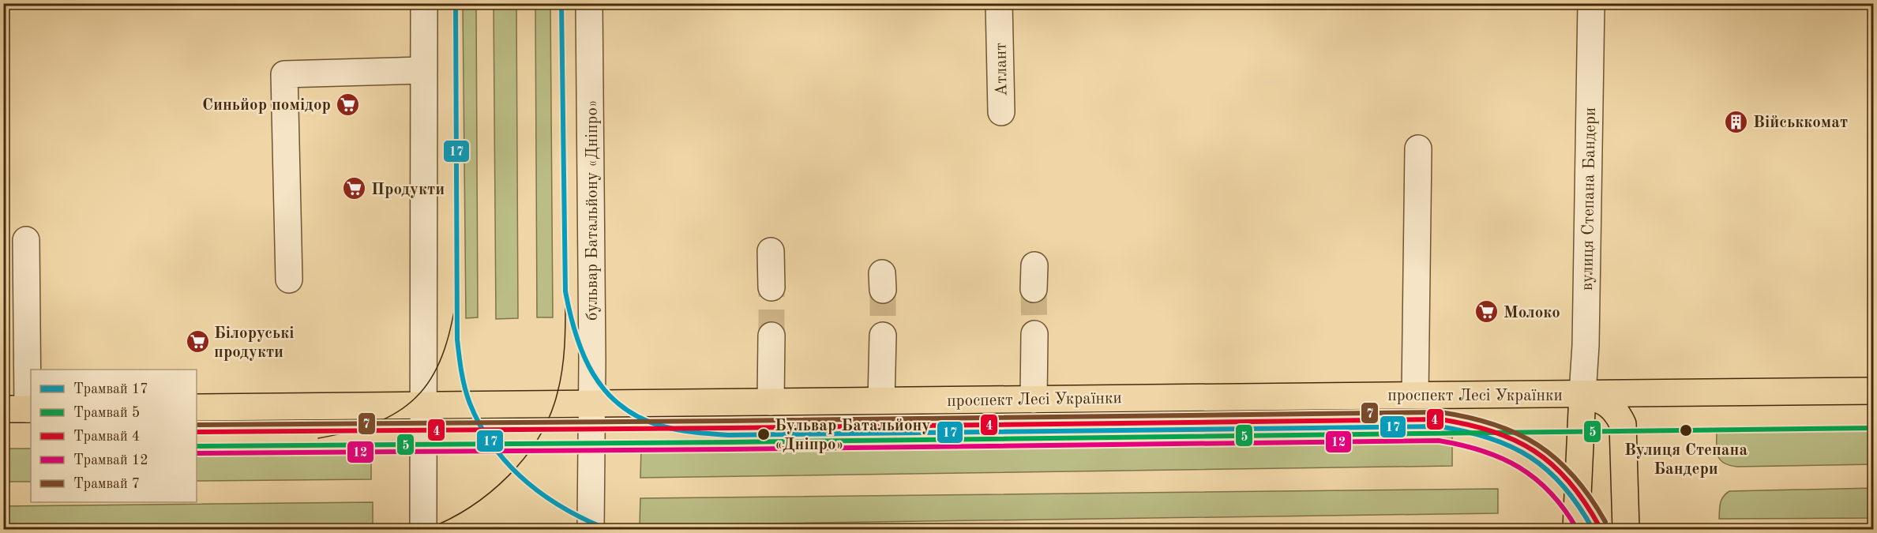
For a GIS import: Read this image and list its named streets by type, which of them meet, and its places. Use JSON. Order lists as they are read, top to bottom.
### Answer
{
  "streets": {
    "main road": ["вулиця Степана Бандери", "проспект Лесі Українки"],
    "street": ["Атлант", "бульвар Батальйону «Дніпро»"]
  },
  "crossings": [
    ["вулиця Степана Бандери", "проспект Лесі Українки"],
    ["бульвар Батальйону «Дніпро»", "проспект Лесі Українки"]
  ],
  "places": {
    "supermarket": [
      "Синьйор помідор",
      "Продукти",
      "Молоко",
      "Білоруські продукти"
    ],
    "building": ["Військкомат"],
    "other": ["Вулиця Степана Бандери", "Бульвар Батальйону «Дніпро»"]
  },
  "lines": [
    "tram line 17",
    "tram line 7",
    "tram line 4",
    "tram line 5",
    "tram line 12"
  ],
  "legend": [
    "Трамвай 17",
    "Трамвай 5",
    "Трамвай 4",
    "Трамвай 12",
    "Трамвай 7"
  ]
}
